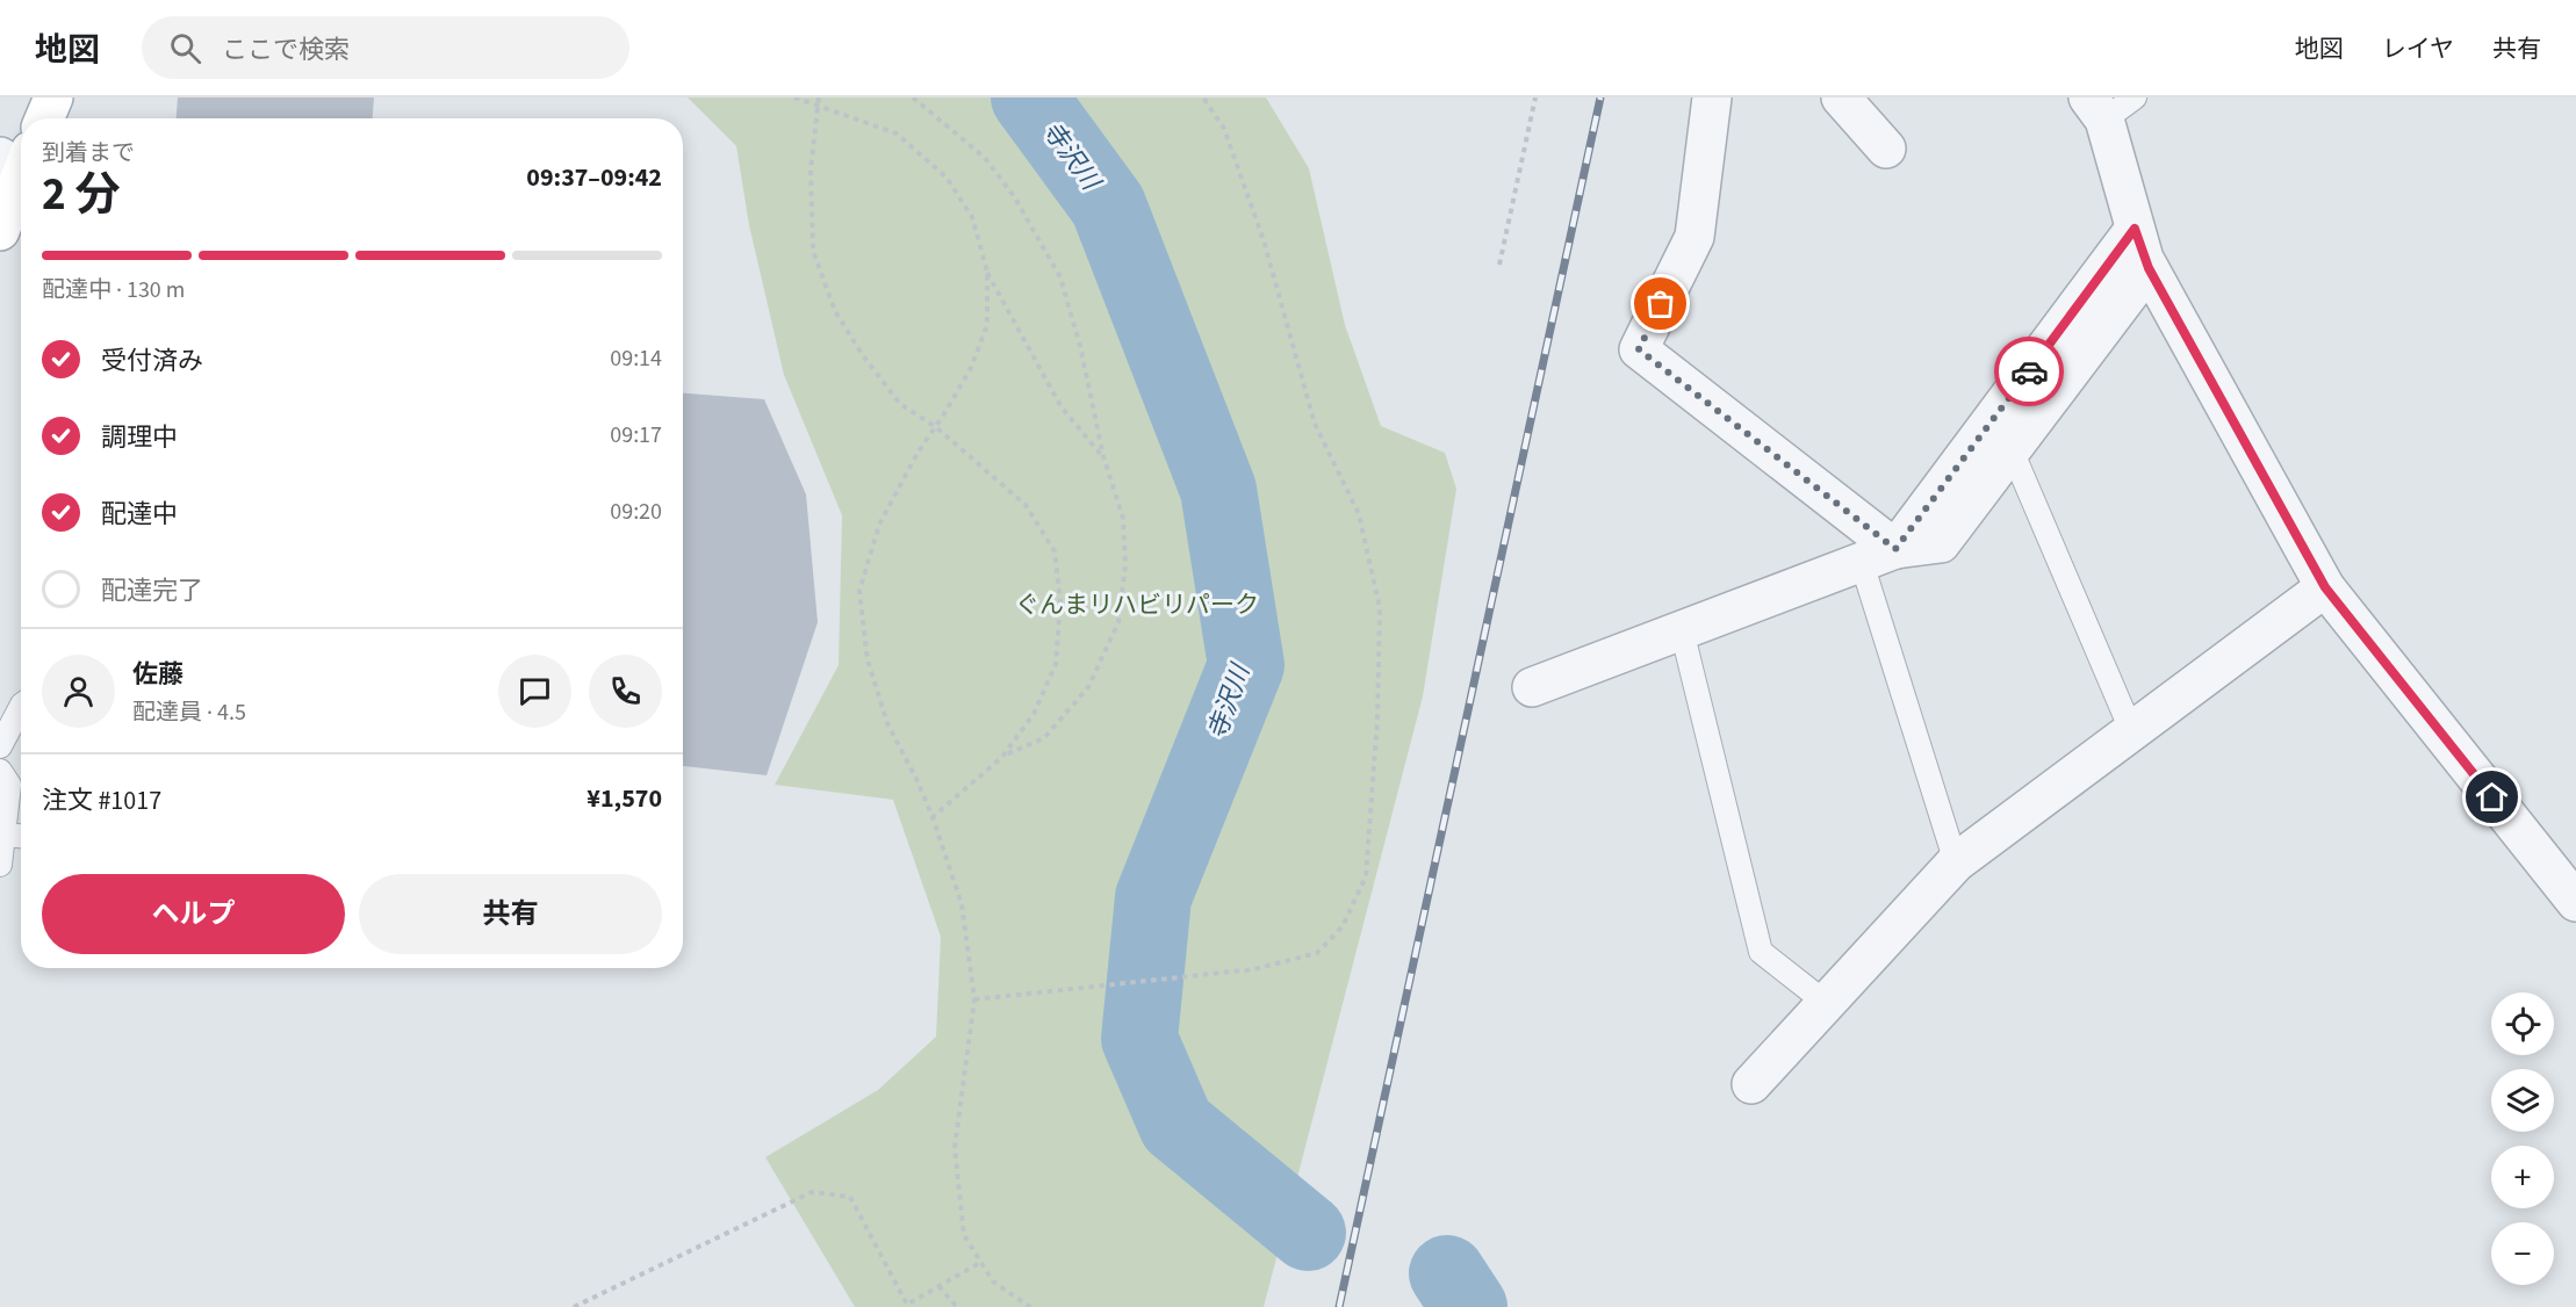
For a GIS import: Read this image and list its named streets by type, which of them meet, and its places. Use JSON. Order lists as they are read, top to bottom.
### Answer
{
  "water": ["寺沢川"],
  "parks": ["ぐんまリハビリパーク"],
  "page": {
    "header": "地図",
    "search": "ここで検索",
    "nav": ["地図", "レイヤ", "共有"],
    "heading": ["2 分", "到着まで", "09:37–09:42"],
    "panel": [
      "佐藤",
      "配達員 · 4.5",
      "注文 #1017",
      "¥1,570"
    ],
    "bar": "配達中 · 130 m",
    "list": [
      ["受付済み", "09:14"],
      ["調理中", "09:17"],
      ["配達中", "09:20"],
      "配達完了"
    ],
    "buttons": ["ヘルプ", "共有"],
    "map_buttons": ["+", "−"]
  }
}
